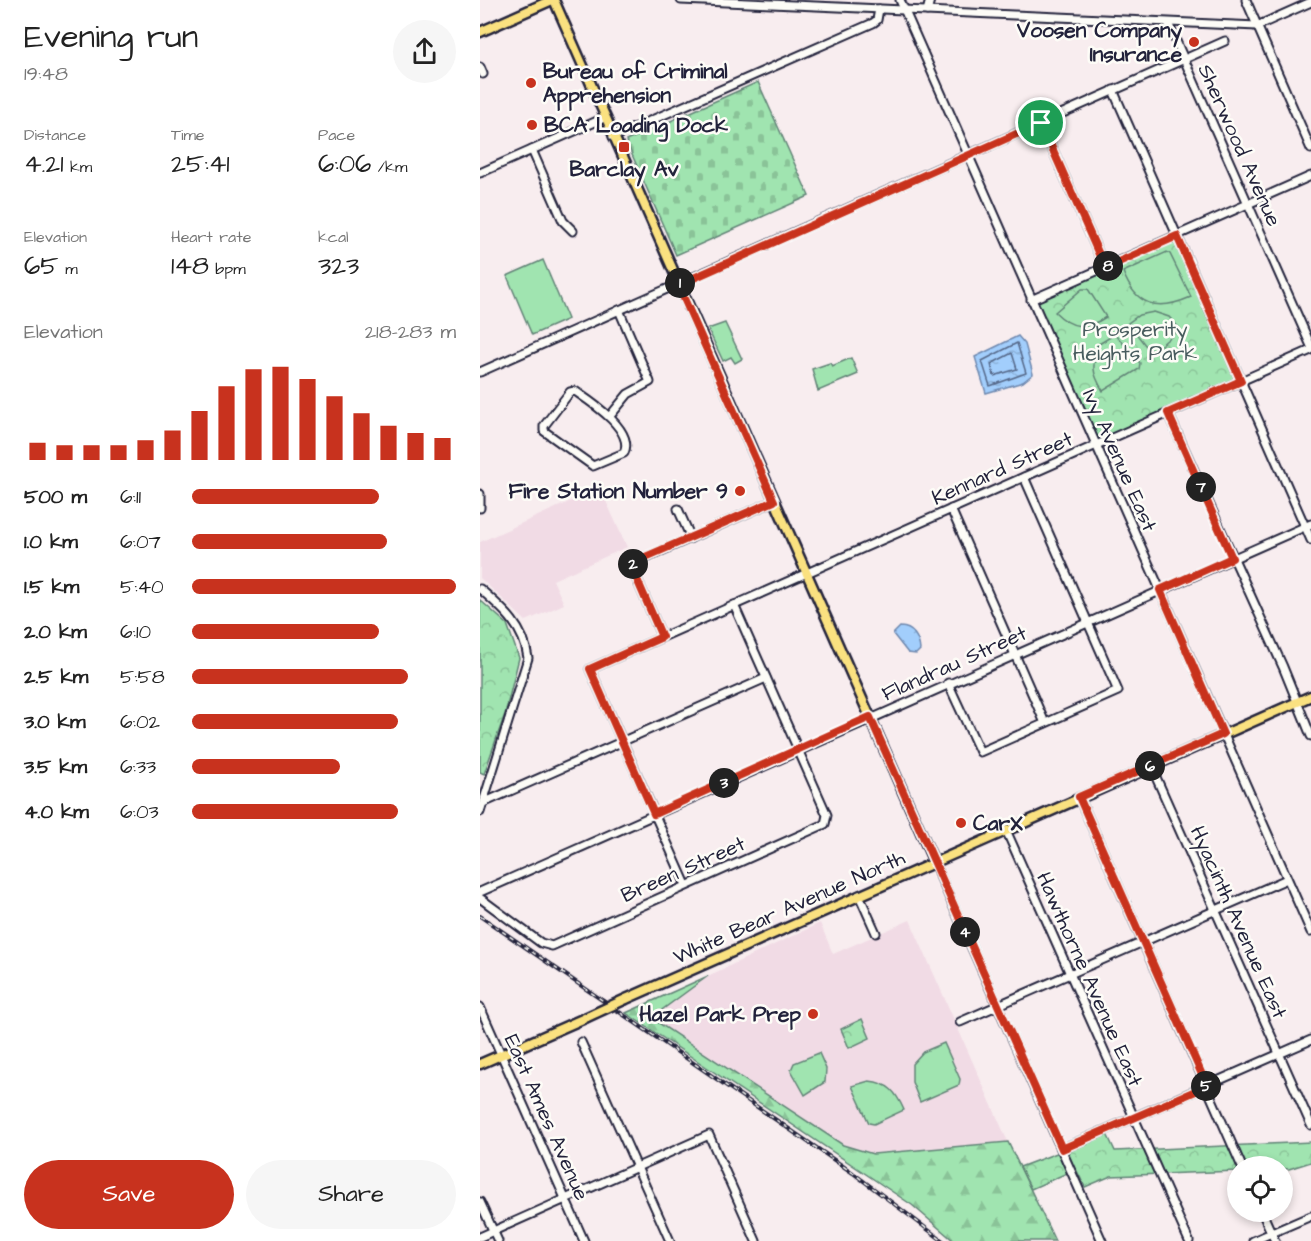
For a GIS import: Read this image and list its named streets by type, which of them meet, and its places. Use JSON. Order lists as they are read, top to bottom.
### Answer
{
  "streets": {
    "main road": ["White Bear Avenue North"],
    "street": [
      "Sherwood Avenue",
      "Ivy Avenue East",
      "Kennard Street",
      "Flandrau Street",
      "Breen Street",
      "Hyacinth Avenue East",
      "Hawthorne Avenue East",
      "East Ames Avenue"
    ]
  },
  "crossings": [
    ["Sherwood Avenue", "Kennard Street"],
    ["Ivy Avenue East", "Kennard Street"],
    ["Ivy Avenue East", "Flandrau Street"],
    ["Ivy Avenue East", "White Bear Avenue North"],
    ["Flandrau Street", "Breen Street"],
    ["White Bear Avenue North", "Hyacinth Avenue East"],
    ["White Bear Avenue North", "Hawthorne Avenue East"],
    ["White Bear Avenue North", "East Ames Avenue"]
  ],
  "parks": ["Prosperity Heights Park"],
  "places": {
    "other": [
      "Voosen Company Insurance",
      "Bureau of Criminal Apprehension",
      "BCA Loading Dock",
      "Fire Station Number 9",
      "CarX",
      "Hazel Park Prep"
    ],
    "transit": ["Barclay Av"]
  },
  "page": {
    "heading": ["Evening run", "19:48"],
    "stats": [
      ["Distance", "4.21 km"],
      ["Time", "25:41"],
      ["Pace", "6:06 /km"],
      ["Elevation", "65 m"],
      ["Heart rate", "148 bpm"],
      ["kcal", "323"]
    ],
    "pins": [
      "8",
      "1",
      "7",
      "2",
      "6",
      "3",
      "4",
      "5"
    ],
    "chart": ["Elevation", "218–283 m"],
    "list": [
      {
        "name": "500 m",
        "note": "6:11"
      },
      {
        "name": "1.0 km",
        "note": "6:07"
      },
      {
        "name": "1.5 km",
        "note": "5:40"
      },
      {
        "name": "2.0 km",
        "note": "6:10"
      },
      {
        "name": "2.5 km",
        "note": "5:58"
      },
      {
        "name": "3.0 km",
        "note": "6:02"
      },
      {
        "name": "3.5 km",
        "note": "6:33"
      },
      {
        "name": "4.0 km",
        "note": "6:03"
      }
    ],
    "buttons": ["Save", "Share"]
  }
}
